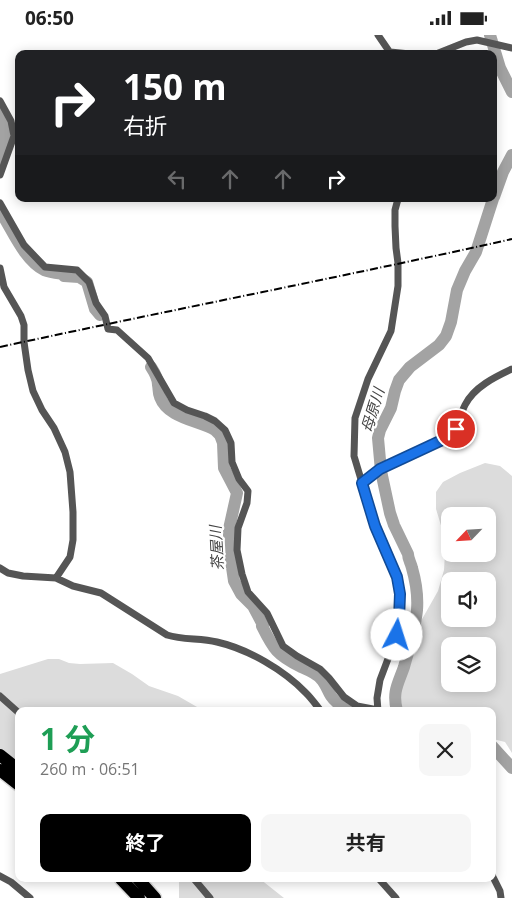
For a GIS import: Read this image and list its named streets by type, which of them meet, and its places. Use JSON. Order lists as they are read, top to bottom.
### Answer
{
  "water": ["母原川", "茶屋川"],
  "north": "bottom left",
  "page": {
    "status": "06:50",
    "turn": ["150 m", "右折"],
    "heading": ["1 分", "260 m · 06:51"],
    "buttons": ["終了", "共有"]
  }
}
